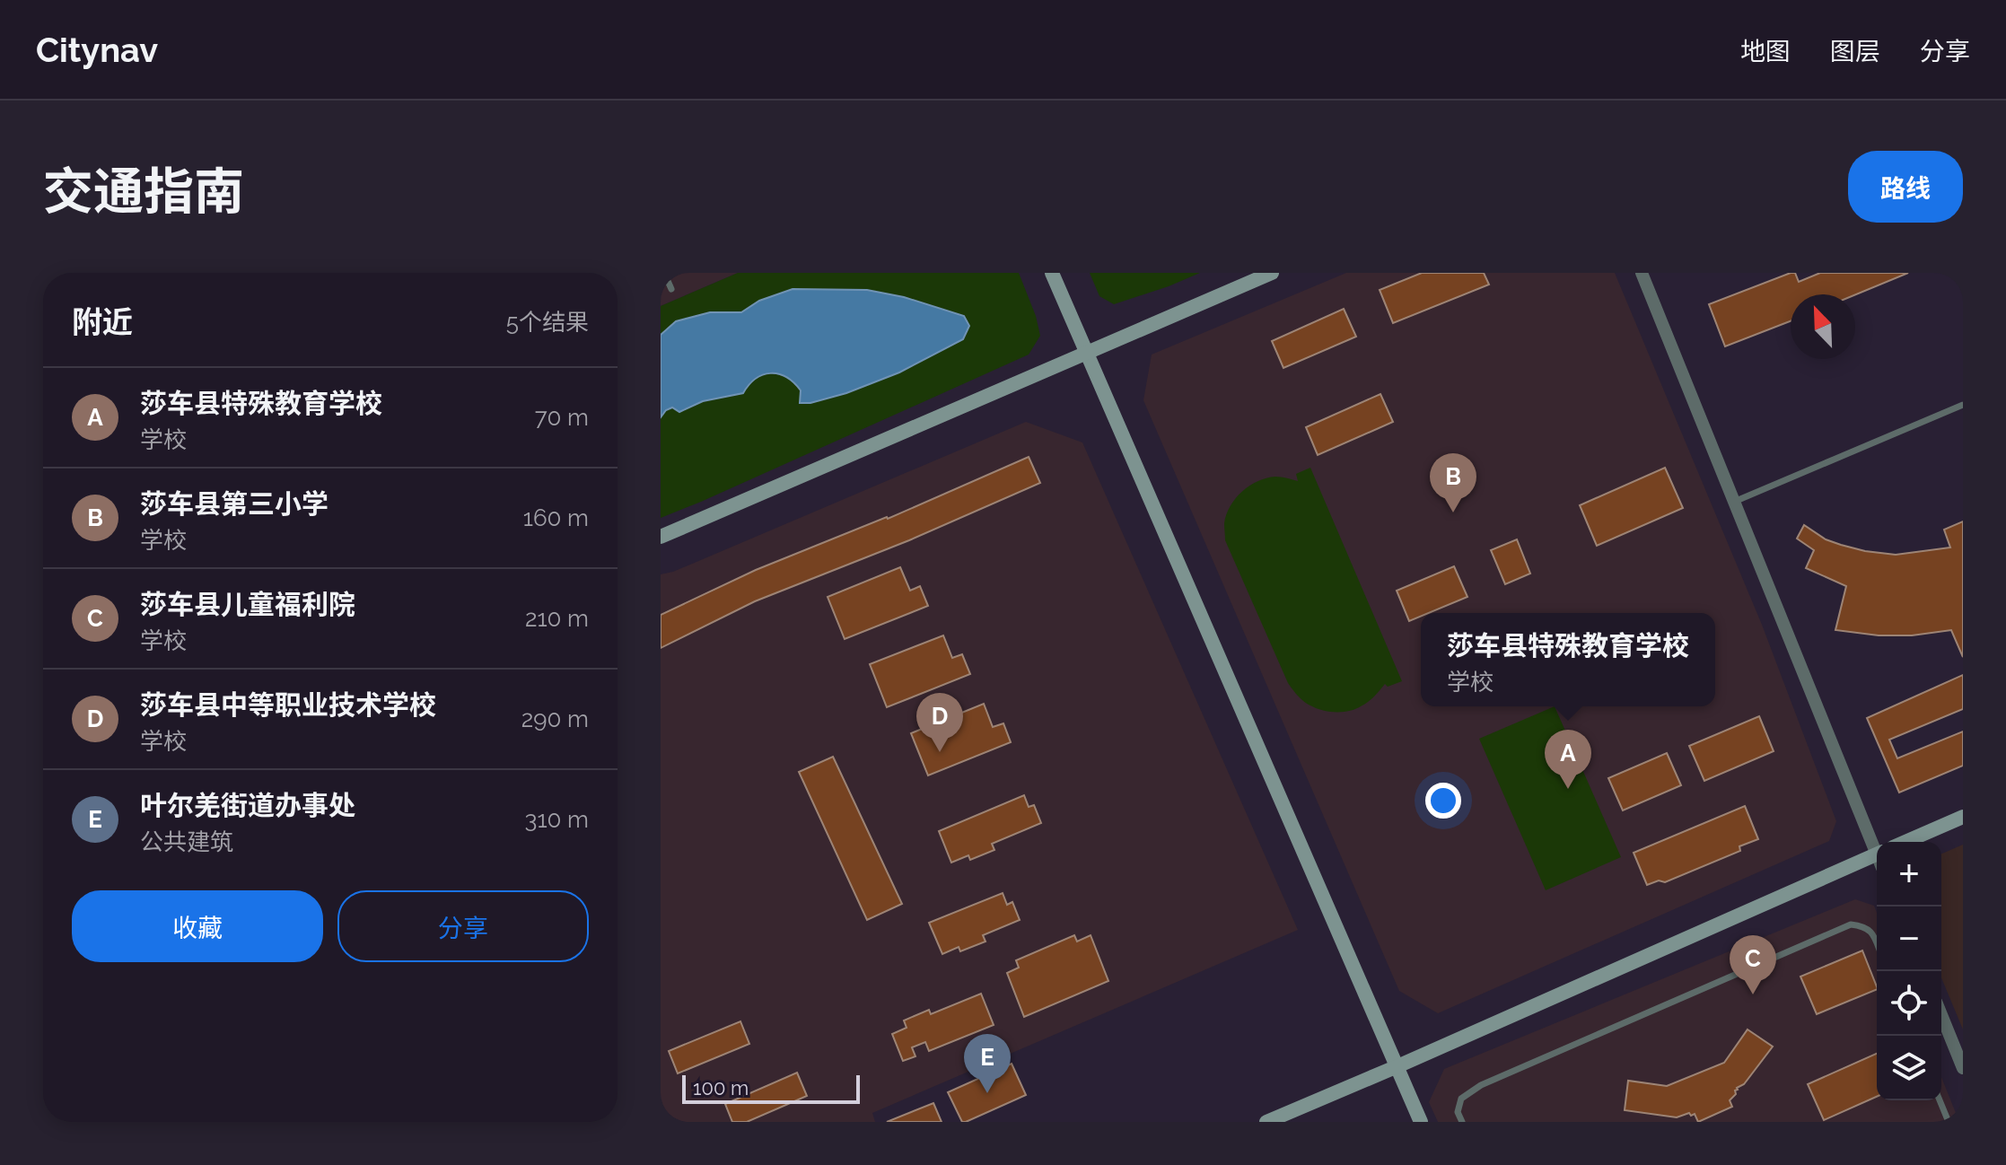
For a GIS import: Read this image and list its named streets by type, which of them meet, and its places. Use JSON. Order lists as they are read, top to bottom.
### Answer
{
  "scale_bar": "100 m",
  "north": "top left",
  "page": {
    "header": "Citynav",
    "nav": ["地图", "图层", "分享"],
    "title": "交通指南",
    "buttons": [
      "路线",
      ["收藏", "分享"]
    ],
    "heading": ["附近", "5个结果"],
    "list": [
      {
        "mark": "A",
        "name": "莎车县特殊教育学校",
        "note": "学校",
        "value": "70 m"
      },
      {
        "mark": "B",
        "name": "莎车县第三小学",
        "note": "学校",
        "value": "160 m"
      },
      {
        "mark": "C",
        "name": "莎车县儿童福利院",
        "note": "学校",
        "value": "210 m"
      },
      {
        "mark": "D",
        "name": "莎车县中等职业技术学校",
        "note": "学校",
        "value": "290 m"
      },
      {
        "mark": "E",
        "name": "叶尔羌街道办事处",
        "note": "公共建筑",
        "value": "310 m"
      }
    ],
    "pins": [
      "B",
      "D",
      "A",
      "C",
      "E"
    ],
    "popup": ["莎车县特殊教育学校", "学校"],
    "map_buttons": ["+", "−"],
    "scale": "100 m"
  }
}
